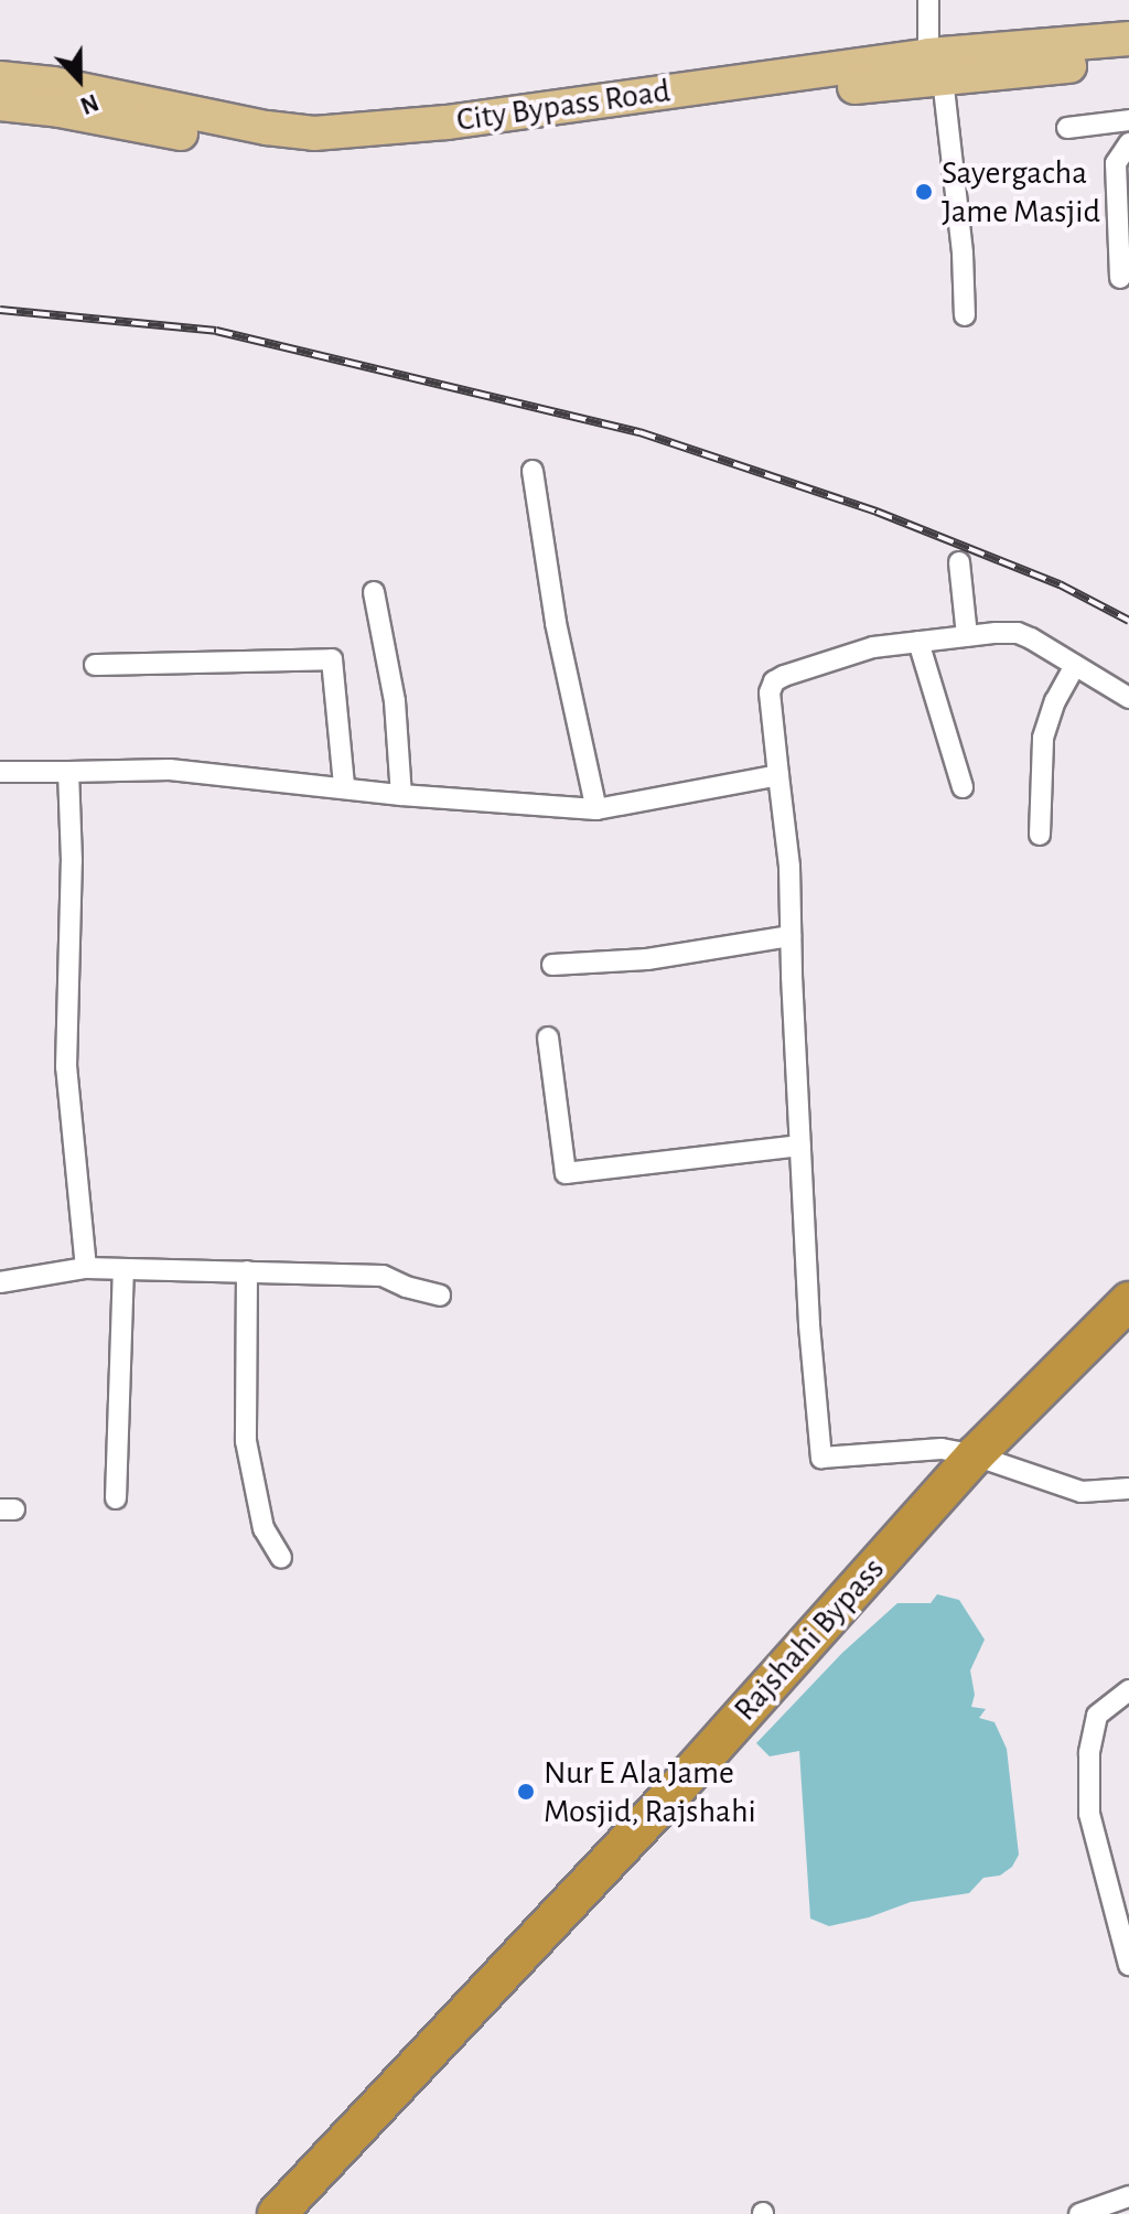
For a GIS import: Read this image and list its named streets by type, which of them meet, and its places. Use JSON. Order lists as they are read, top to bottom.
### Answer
{
  "streets": {
    "highway": ["Rajshahi Bypass"],
    "main road": ["City Bypass Road"]
  },
  "places": ["Sayergacha Jame Masjid", "Nur E Ala Jame Mosjid, Rajshahi"],
  "north": "bottom"
}
